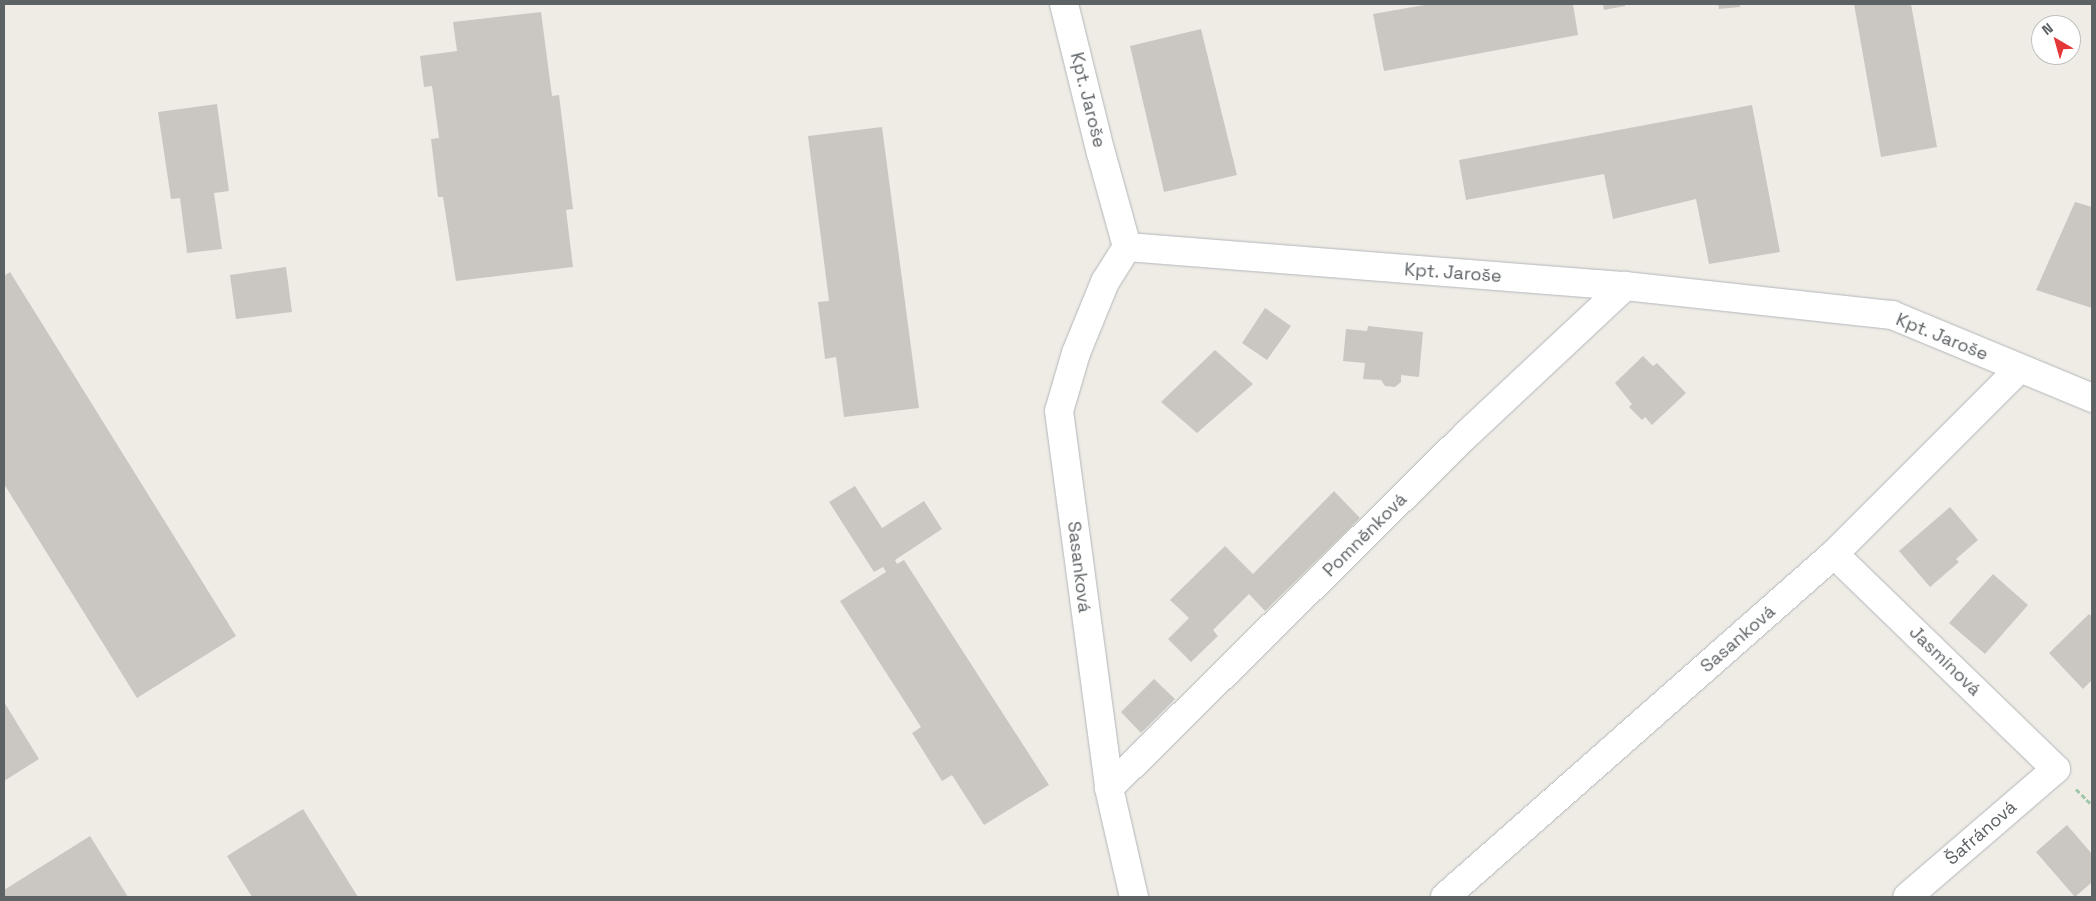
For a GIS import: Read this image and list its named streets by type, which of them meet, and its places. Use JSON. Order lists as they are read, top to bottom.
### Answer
{
  "streets": {
    "street": [
      "Kpt. Jaroše",
      "Pomněnková",
      "Sasanková",
      "Jasmínová",
      "Šafránová"
    ]
  },
  "crossings": [
    ["Kpt. Jaroše", "Pomněnková"],
    ["Kpt. Jaroše", "Sasanková"],
    ["Pomněnková", "Sasanková"],
    ["Sasanková", "Jasmínová"],
    ["Jasmínová", "Šafránová"]
  ],
  "north": "top left"
}
